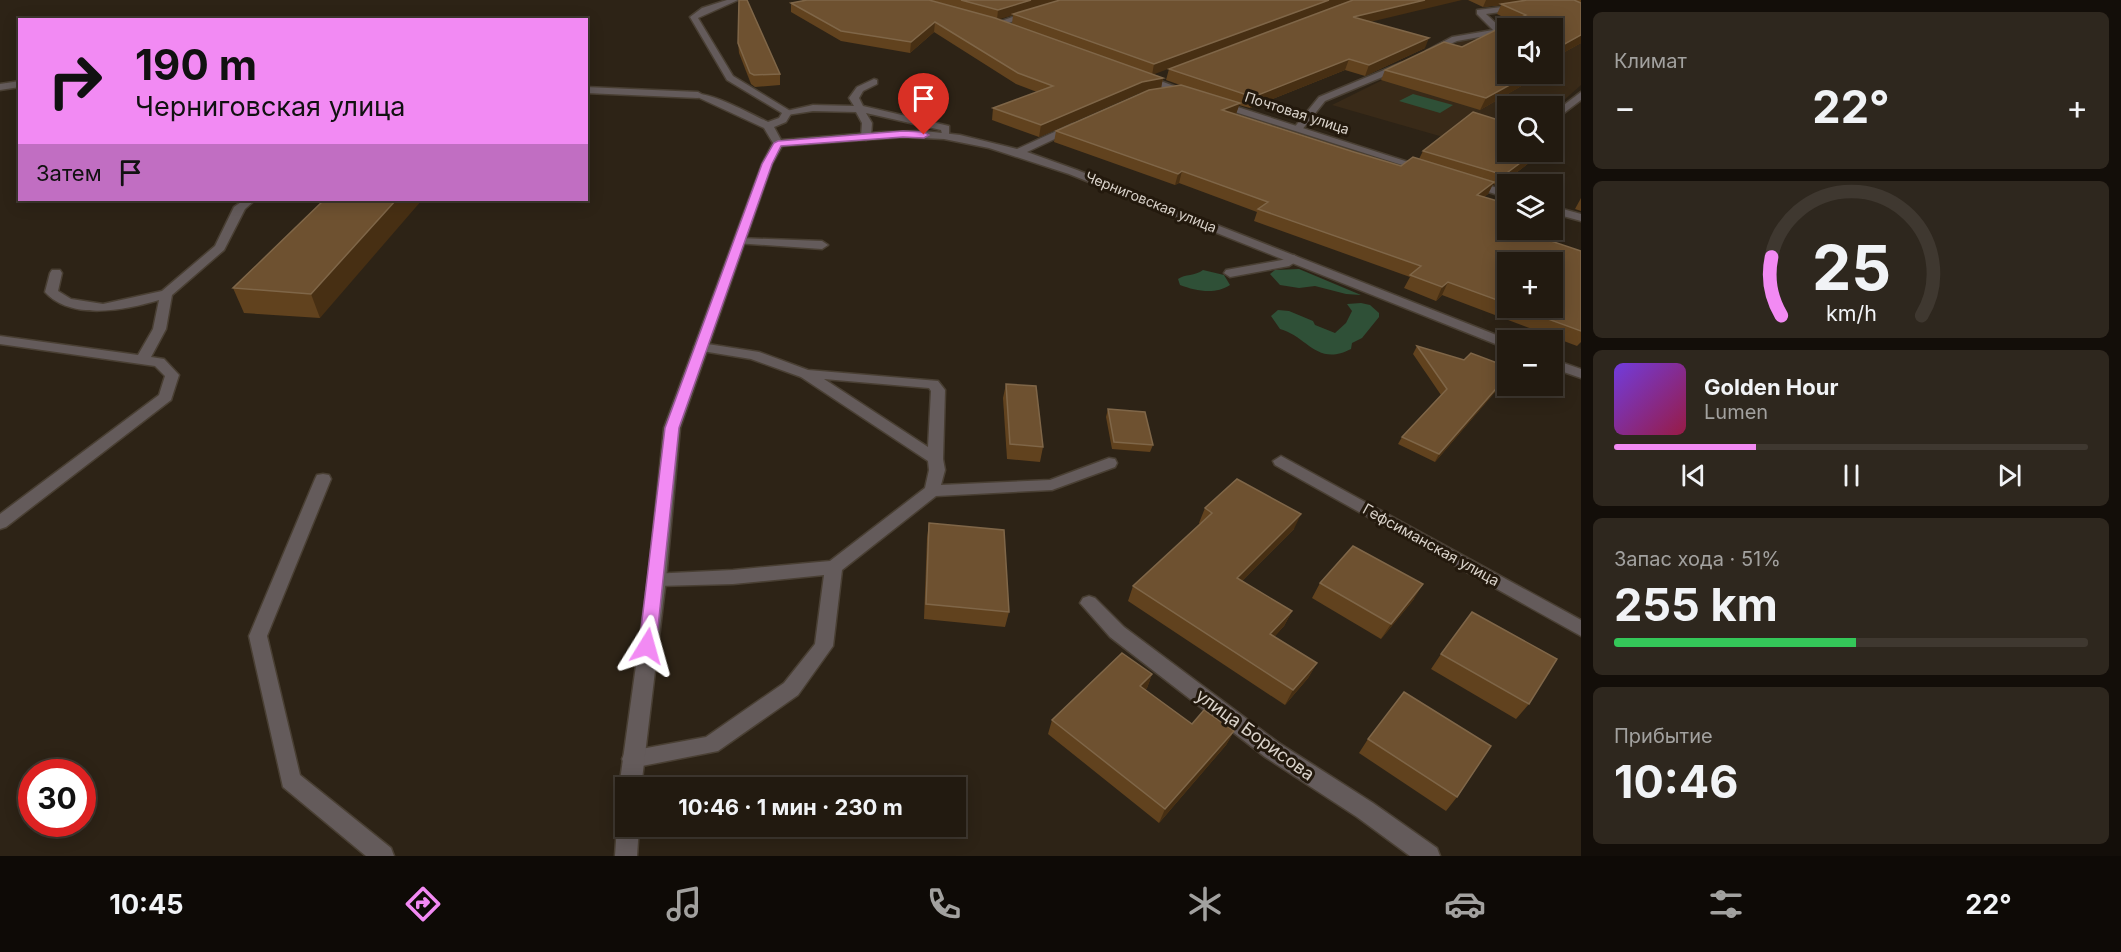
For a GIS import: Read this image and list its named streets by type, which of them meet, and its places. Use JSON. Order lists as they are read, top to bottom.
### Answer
{
  "streets": {
    "street": [
      "Почтовая улица",
      "Черниговская улица",
      "Гефсиманская улица",
      "улица Борисова"
    ]
  },
  "page": {
    "tile": [
      "Климат",
      ["Запас хода · 51%", "255 km"],
      ["Прибытие", "10:46"]
    ],
    "map_buttons": ["+", "−"],
    "turn": ["190 m", "Черниговская улица"],
    "heat": ["−", "22°", "+"],
    "then": "Затем",
    "song": ["Golden Hour", "Lumen"],
    "limit": "30",
    "trip": "10:46 · 1 мин · 230 m",
    "tabs": ["10:45", "22°"],
    "gauge": ["25", "km/h"]
  }
}
